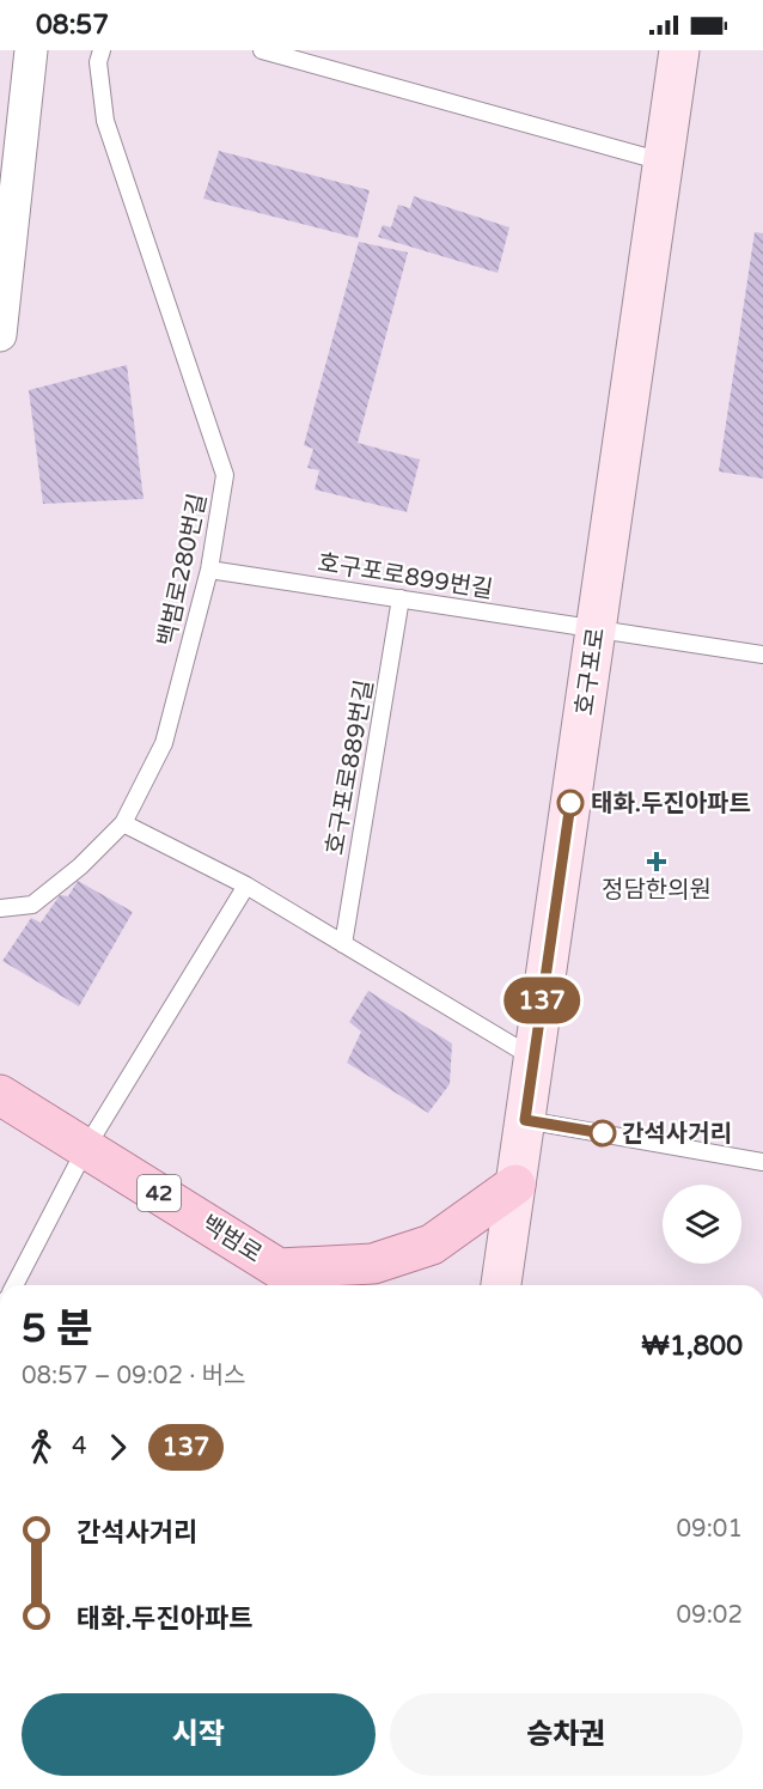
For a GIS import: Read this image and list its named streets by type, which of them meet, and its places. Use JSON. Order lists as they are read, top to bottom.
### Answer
{
  "streets": {
    "main road": ["호구포로", "42", "백범로"],
    "lane": ["백범로280번길", "호구포로899번길", "호구포로889번길"]
  },
  "crossings": [
    ["백범로280번길", "호구포로899번길"],
    ["호구포로899번길", "호구포로"],
    ["호구포로899번길", "호구포로889번길"]
  ],
  "places": {
    "other": ["태화.두진아파트", "간석사거리"],
    "health": ["정담한의원"]
  },
  "lines": ["bus line 137"],
  "page": {
    "status": "08:57",
    "on_map": "137",
    "heading": ["5 분", "08:57 – 09:02 · 버스", "₩1,800"],
    "legs": ["4", "137"],
    "list": [
      {
        "name": "간석사거리",
        "value": "09:01"
      },
      {
        "name": "태화.두진아파트",
        "value": "09:02"
      }
    ],
    "buttons": ["시작", "승차권"]
  }
}
